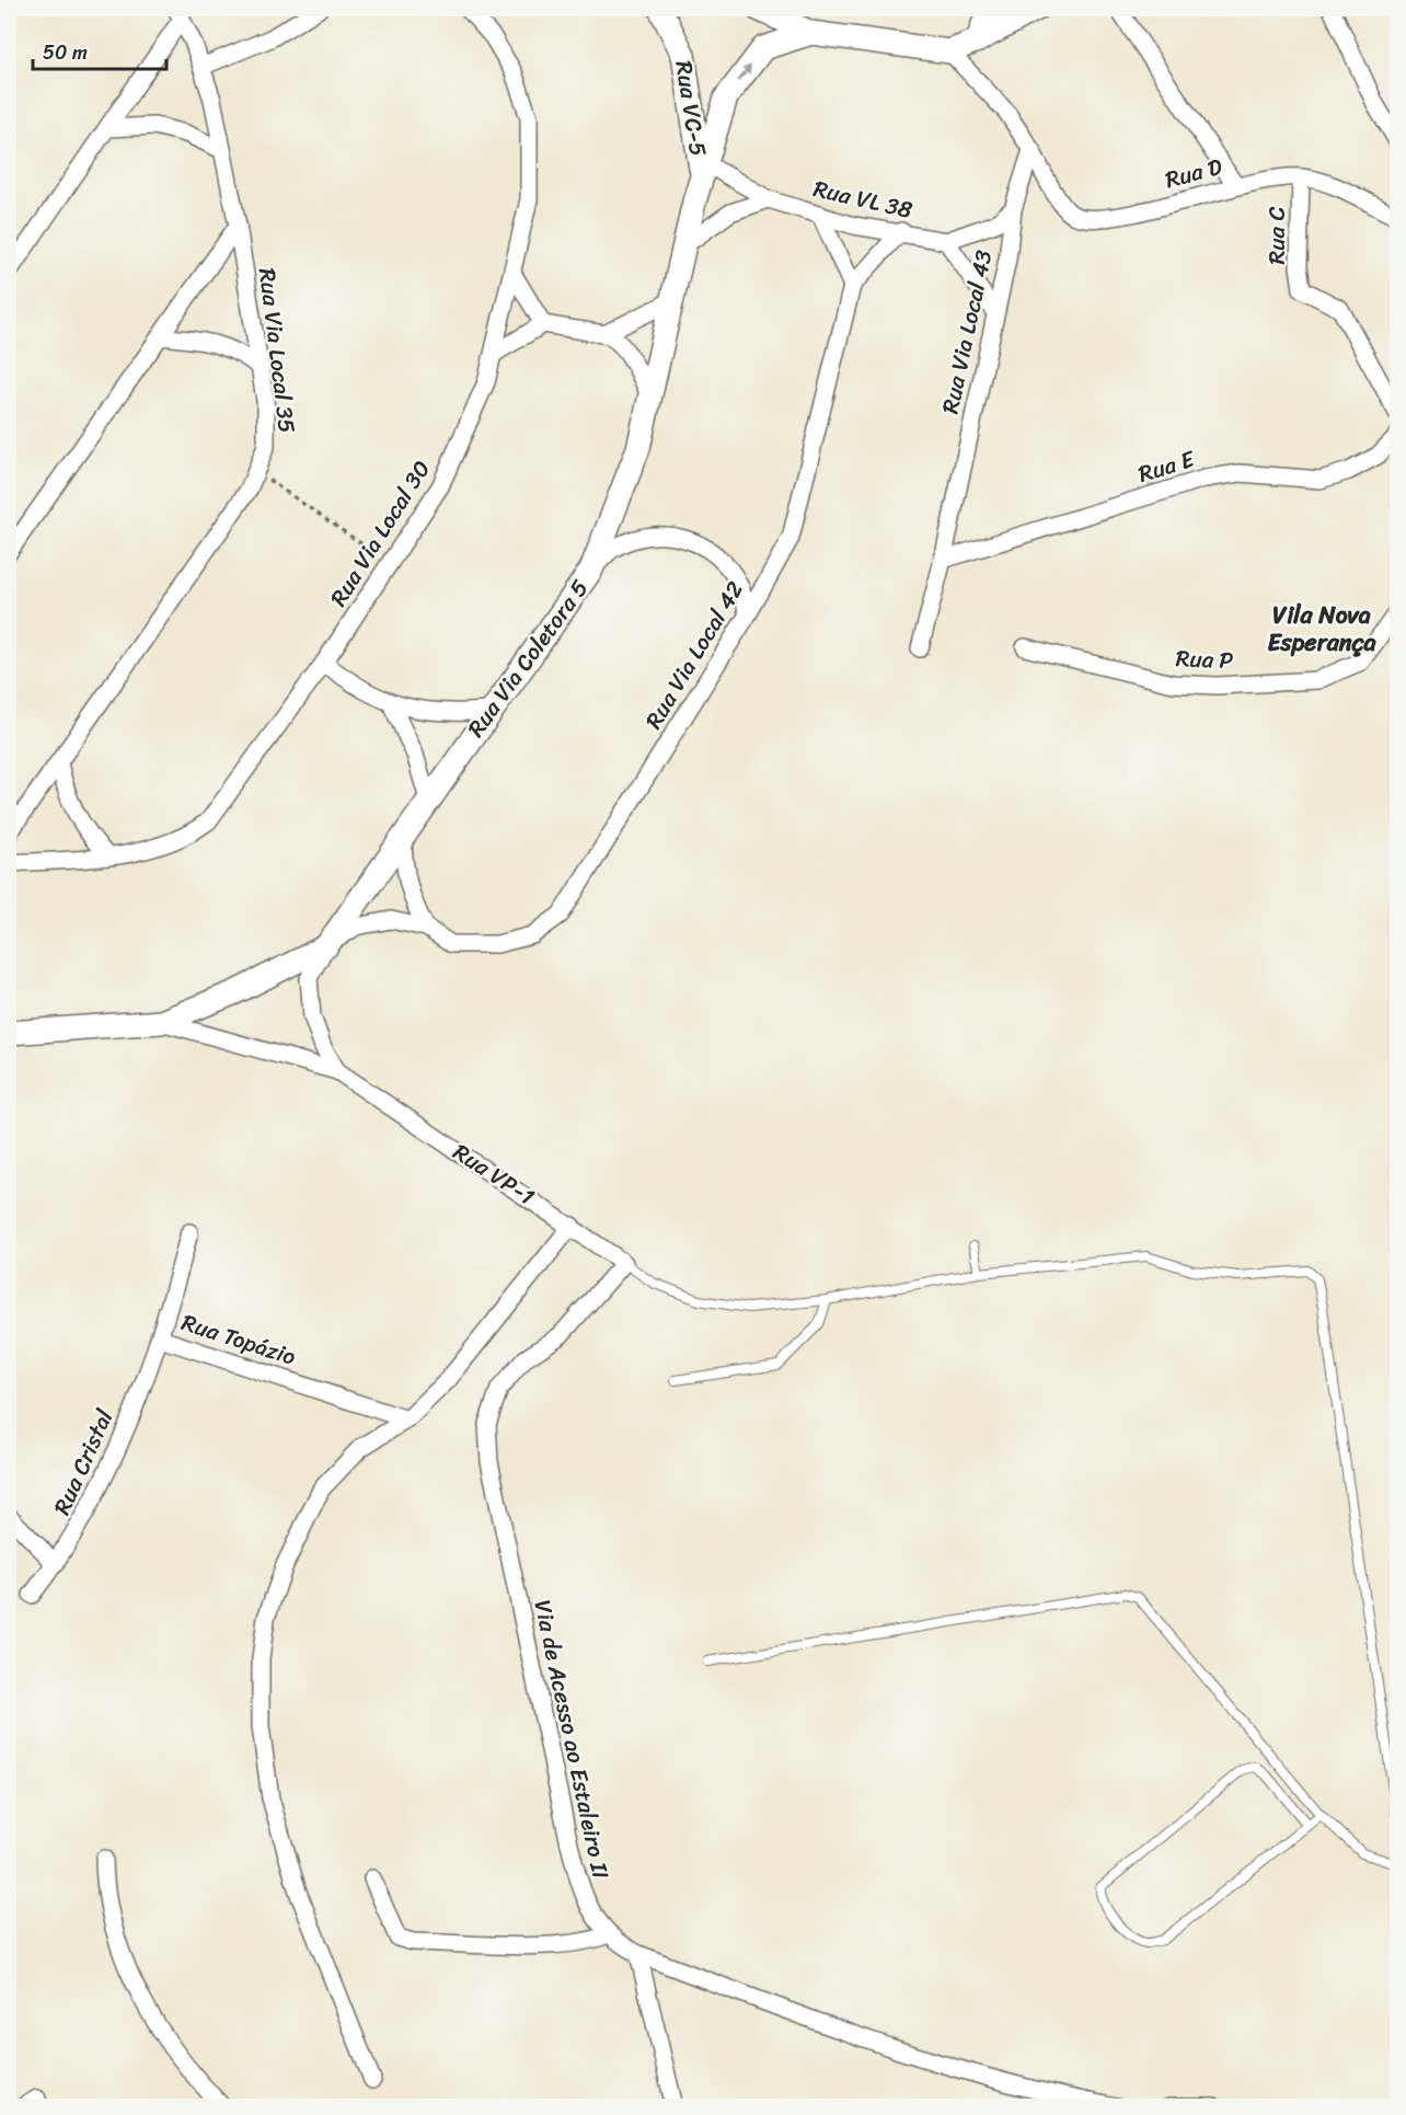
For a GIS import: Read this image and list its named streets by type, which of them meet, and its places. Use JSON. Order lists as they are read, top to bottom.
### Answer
{
  "streets": {
    "street": [
      "Rua VC-5",
      "Rua D",
      "Rua VL 38",
      "Rua C",
      "Rua Via Local 43",
      "Rua Via Local 35",
      "Rua E",
      "Rua Via Local 30",
      "Rua Via Local 42",
      "Rua Via Coletora 5",
      "Rua P",
      "Rua VP-1",
      "Rua Topázio",
      "Rua Cristal",
      "Via de Acesso ao Estaleiro II"
    ]
  },
  "crossings": [
    ["Rua VC-5", "Rua VL 38"],
    ["Rua VC-5", "Rua Via Coletora 5"],
    ["Rua D", "Rua C"],
    ["Rua D", "Rua Via Local 43"],
    ["Rua VL 38", "Rua Via Local 42"],
    ["Rua Via Local 43", "Rua E"],
    ["Rua Via Coletora 5", "Rua VP-1"],
    ["Rua VP-1", "Via de Acesso ao Estaleiro II"],
    ["Rua Topázio", "Rua Cristal"]
  ],
  "districts": ["Vila Nova Esperança"],
  "scale_bar": "50 m"
}
